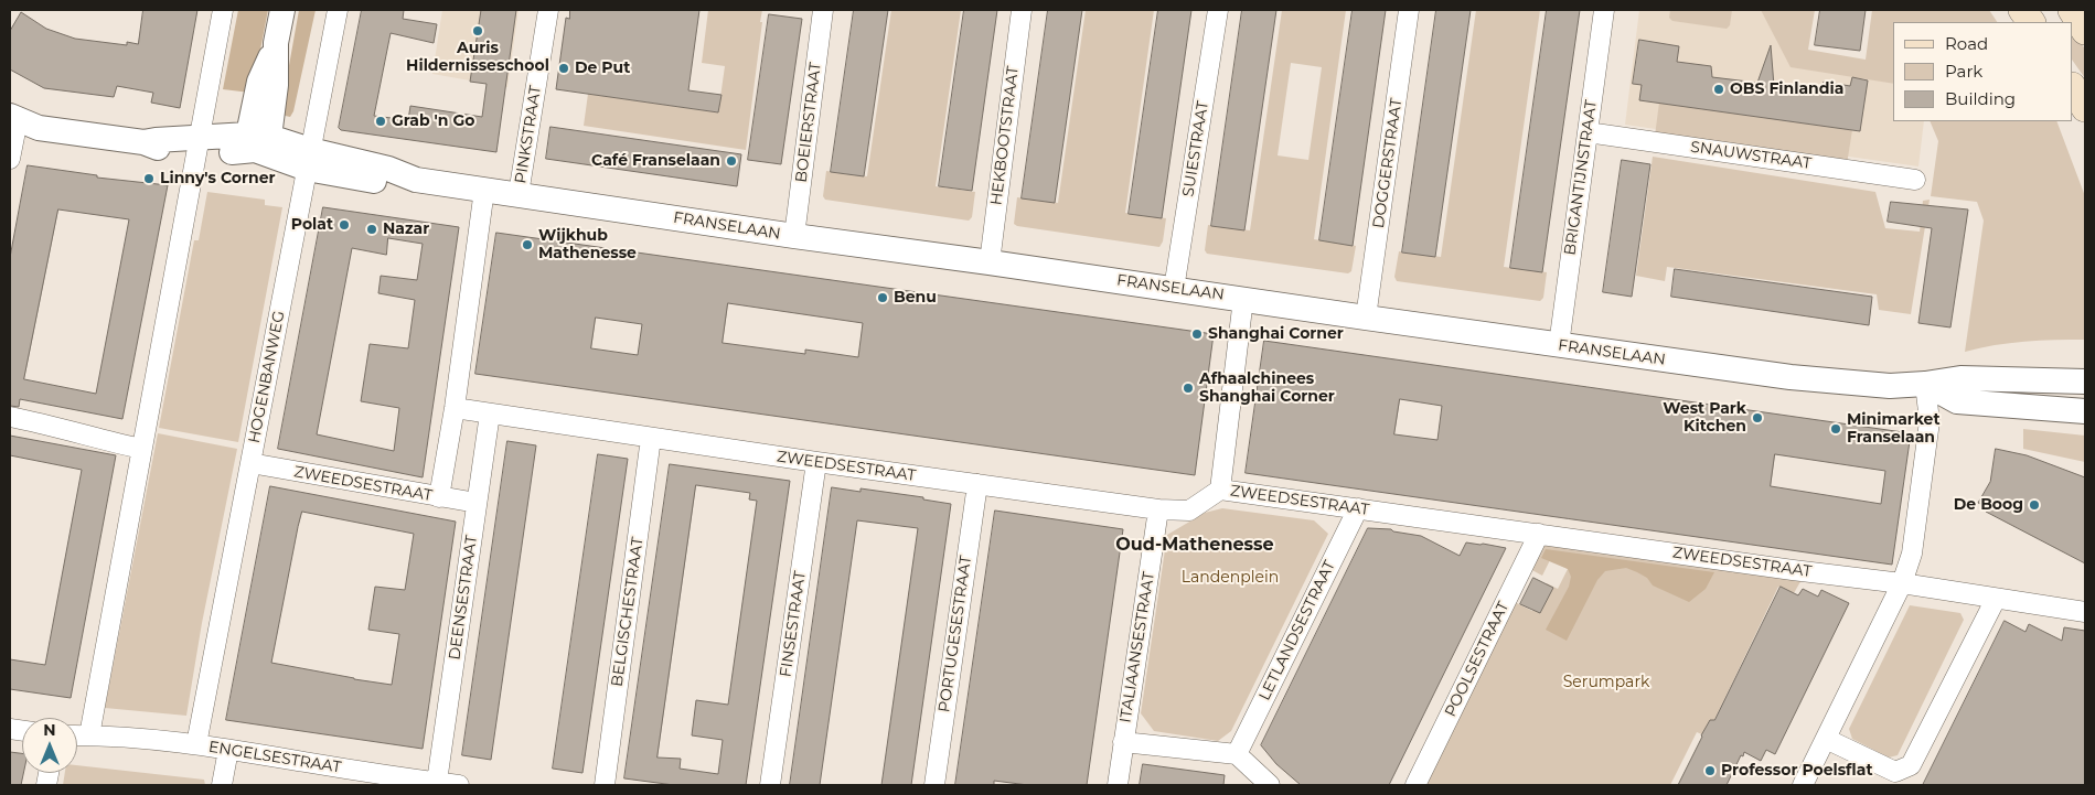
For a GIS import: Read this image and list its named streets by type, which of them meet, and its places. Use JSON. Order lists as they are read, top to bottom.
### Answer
{
  "streets": {
    "street": [
      "BOEIERSTRAAT",
      "PINKSTRAAT",
      "HEKBOOTSTRAAT",
      "SUIESTRAAT",
      "SNAUWSTRAAT",
      "DOGGERSTRAAT",
      "BRIGANTIJNSTRAAT",
      "FRANSELAAN",
      "HOGENBANWEG",
      "ZWEEDSESTRAAT",
      "DEENSESTRAAT",
      "BELGISCHESTRAAT",
      "FINSESTRAAT",
      "LETLANDSESTRAAT",
      "PORTUGESESTRAAT",
      "ITALIAANSESTRAAT",
      "POOLSESTRAAT",
      "ENGELSESTRAAT"
    ]
  },
  "crossings": [
    ["BOEIERSTRAAT", "FRANSELAAN"],
    ["PINKSTRAAT", "FRANSELAAN"],
    ["HEKBOOTSTRAAT", "FRANSELAAN"],
    ["SUIESTRAAT", "FRANSELAAN"],
    ["SNAUWSTRAAT", "BRIGANTIJNSTRAAT"],
    ["DOGGERSTRAAT", "FRANSELAAN"],
    ["BRIGANTIJNSTRAAT", "FRANSELAAN"],
    ["FRANSELAAN", "HOGENBANWEG"],
    ["HOGENBANWEG", "ZWEEDSESTRAAT"],
    ["HOGENBANWEG", "ENGELSESTRAAT"],
    ["ZWEEDSESTRAAT", "DEENSESTRAAT"],
    ["ZWEEDSESTRAAT", "BELGISCHESTRAAT"],
    ["ZWEEDSESTRAAT", "FINSESTRAAT"],
    ["ZWEEDSESTRAAT", "LETLANDSESTRAAT"],
    ["ZWEEDSESTRAAT", "PORTUGESESTRAAT"],
    ["ZWEEDSESTRAAT", "ITALIAANSESTRAAT"],
    ["ZWEEDSESTRAAT", "POOLSESTRAAT"],
    ["DEENSESTRAAT", "ENGELSESTRAAT"]
  ],
  "districts": ["Oud-Mathenesse"],
  "parks": ["Landenplein", "Serumpark"],
  "places": [
    "Auris Hildernisseschool",
    "De Put",
    "OBS Finlandia",
    "Grab 'n Go",
    "Café Franselaan",
    "Linny's Corner",
    "Polat",
    "Nazar",
    "Wijkhub Mathenesse",
    "Benu",
    "Shanghai Corner",
    "Afhaalchinees Shanghai Corner",
    "West Park Kitchen",
    "Minimarket Franselaan",
    "De Boog",
    "Professor Poelsflat"
  ],
  "legend": ["Road", "Park", "Building"],
  "north": "top"
}
